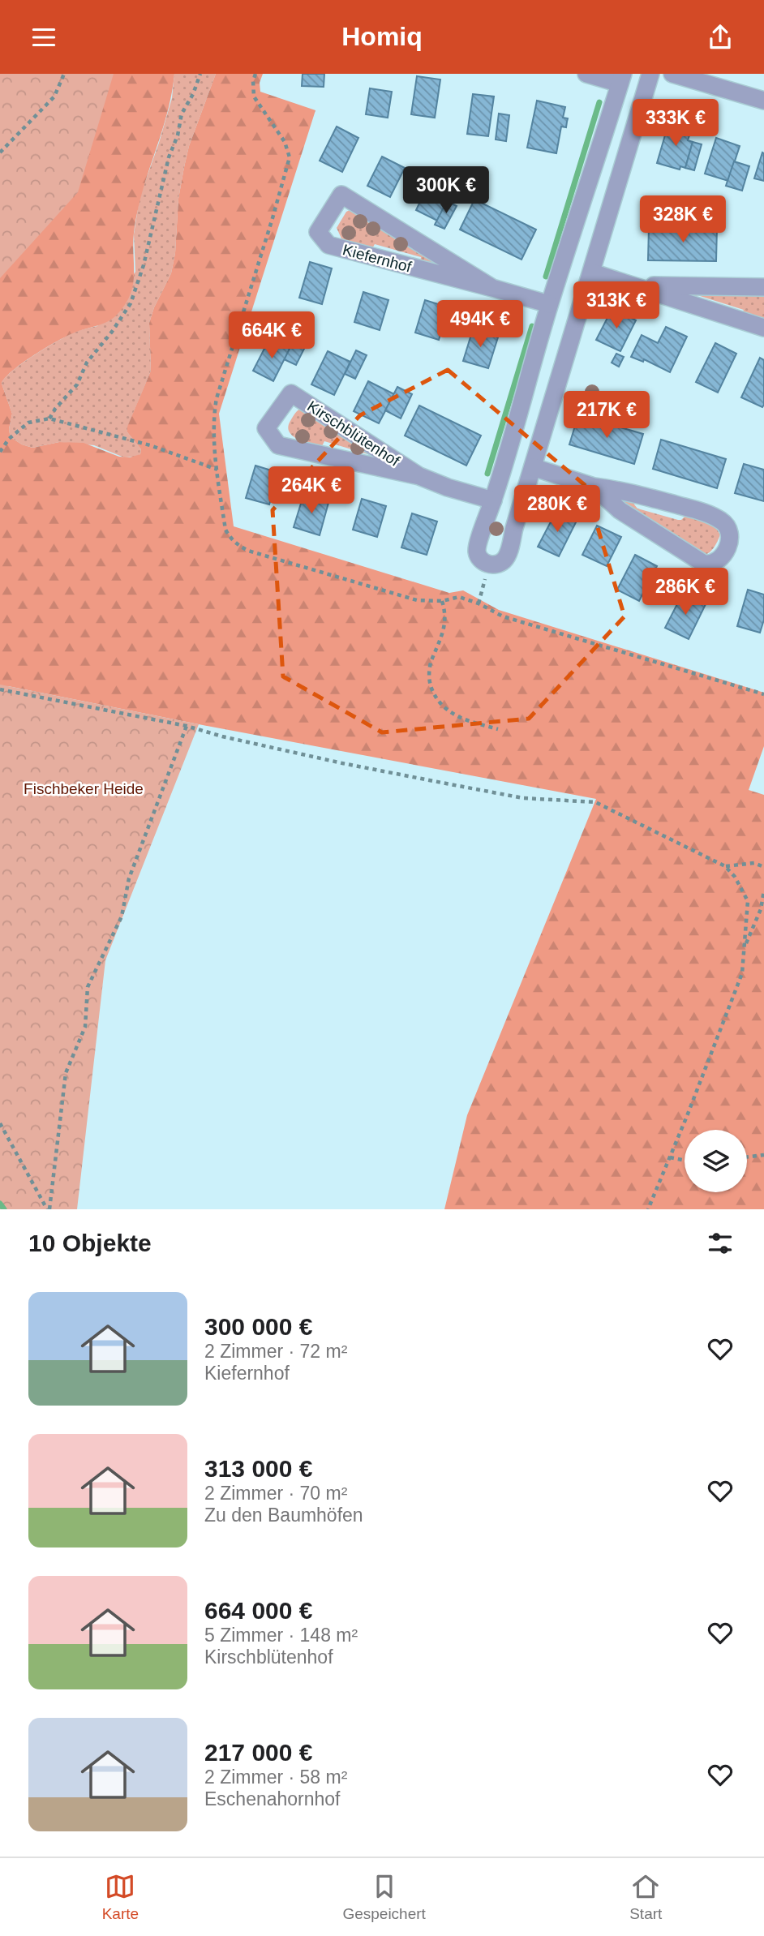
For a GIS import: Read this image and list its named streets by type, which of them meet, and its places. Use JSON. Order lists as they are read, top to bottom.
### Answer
{
  "streets": {
    "street": ["Kiefernhof", "Kirschblütenhof"]
  },
  "parks": ["Fischbeker Heide"],
  "page": {
    "header": "Homiq",
    "price": [
      "333K €",
      "300K €",
      "328K €",
      "313K €",
      "494K €",
      "664K €",
      "217K €",
      "264K €",
      "280K €",
      "286K €"
    ],
    "heading": "10 Objekte",
    "list": [
      {
        "name": "300 000 €",
        "note": "2 Zimmer · 72 m² · Kiefernhof"
      },
      {
        "name": "313 000 €",
        "note": "2 Zimmer · 70 m² · Zu den Baumhöfen"
      },
      {
        "name": "664 000 €",
        "note": "5 Zimmer · 148 m² · Kirschblütenhof"
      },
      {
        "name": "217 000 €",
        "note": "2 Zimmer · 58 m² · Eschenahornhof"
      }
    ],
    "tabs": ["Karte", "Gespeichert", "Start"]
  }
}
